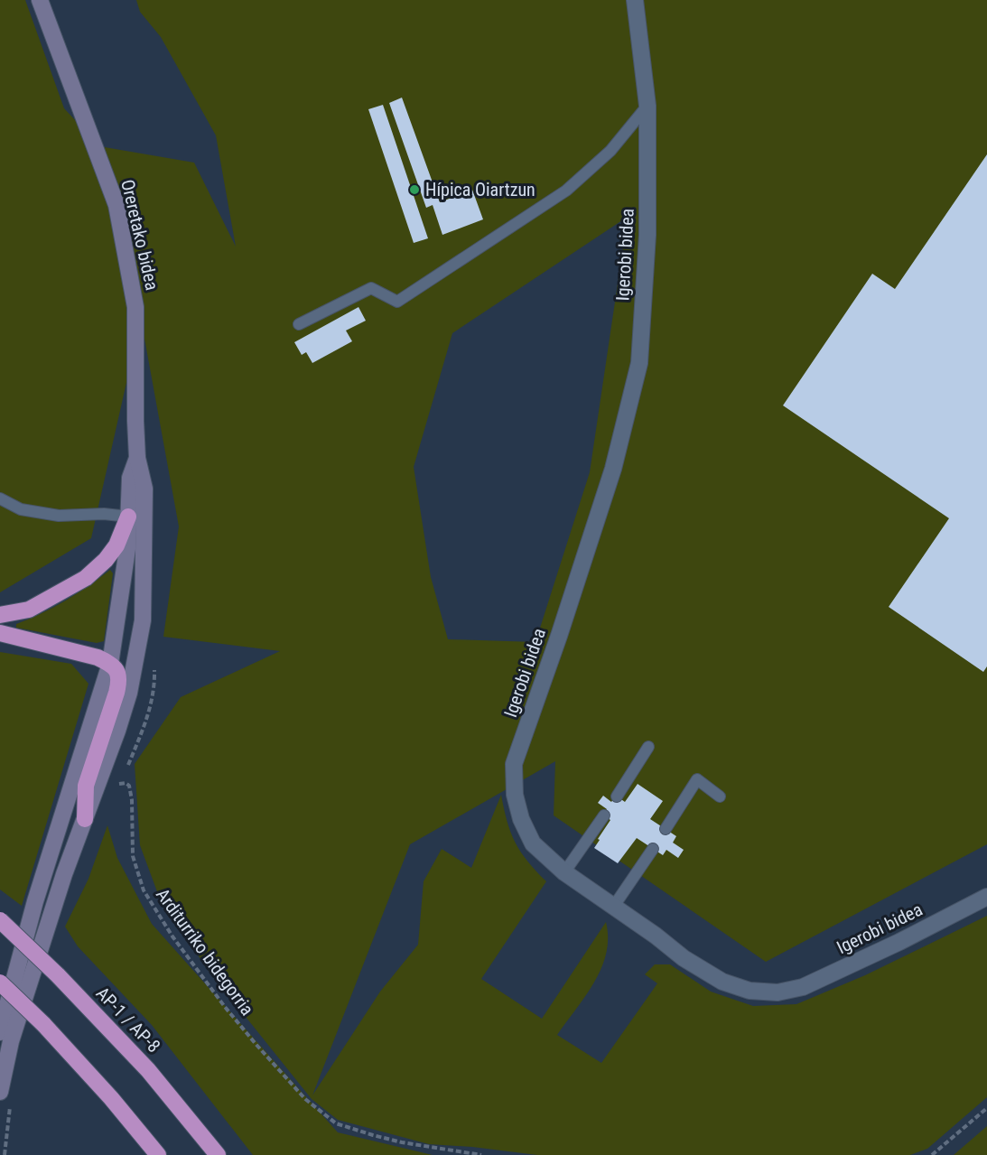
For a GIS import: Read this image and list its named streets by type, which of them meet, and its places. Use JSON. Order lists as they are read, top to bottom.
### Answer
{
  "streets": {
    "highway": ["AP-1 / AP-8"],
    "main road": ["Oreretako bidea"],
    "street": ["Igerobi bidea"],
    "path": ["Arditurriko bidegorria"]
  },
  "places": ["Hípica Oiartzun"]
}
